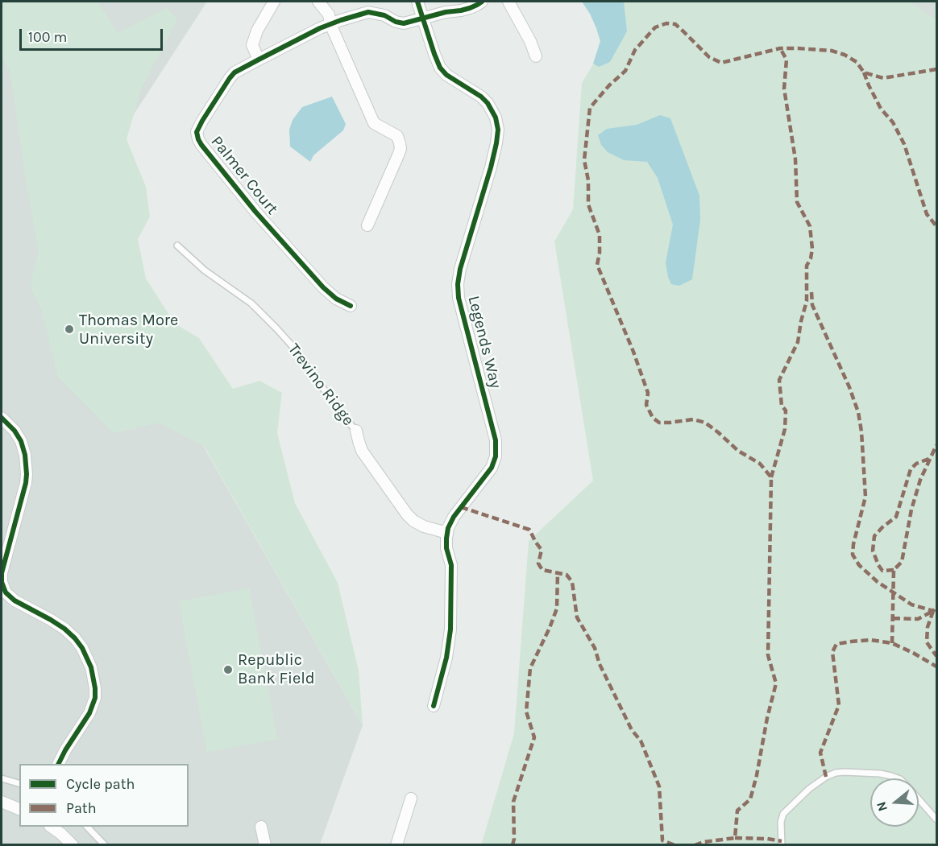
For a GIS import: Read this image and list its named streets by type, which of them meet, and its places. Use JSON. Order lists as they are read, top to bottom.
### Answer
{
  "streets": {
    "street": ["Palmer Court", "Legends Way", "Trevino Ridge"]
  },
  "crossings": [
    ["Palmer Court", "Legends Way"],
    ["Legends Way", "Trevino Ridge"]
  ],
  "places": ["Thomas More University", "Republic Bank Field"],
  "legend": ["Cycle path", "Path"],
  "scale_bar": "100 m",
  "north": "left"
}
